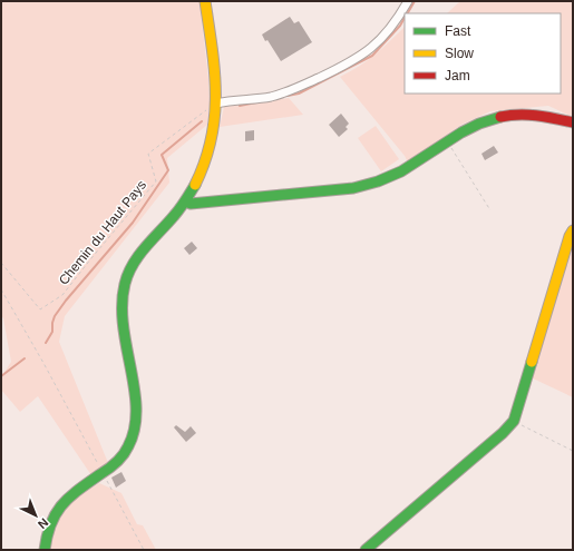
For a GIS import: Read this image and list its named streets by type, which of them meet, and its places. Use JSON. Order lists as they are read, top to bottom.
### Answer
{
  "streets": {
    "path": ["Chemin du Haut Pays"]
  },
  "legend": ["Fast", "Slow", "Jam"],
  "north": "bottom right"
}
